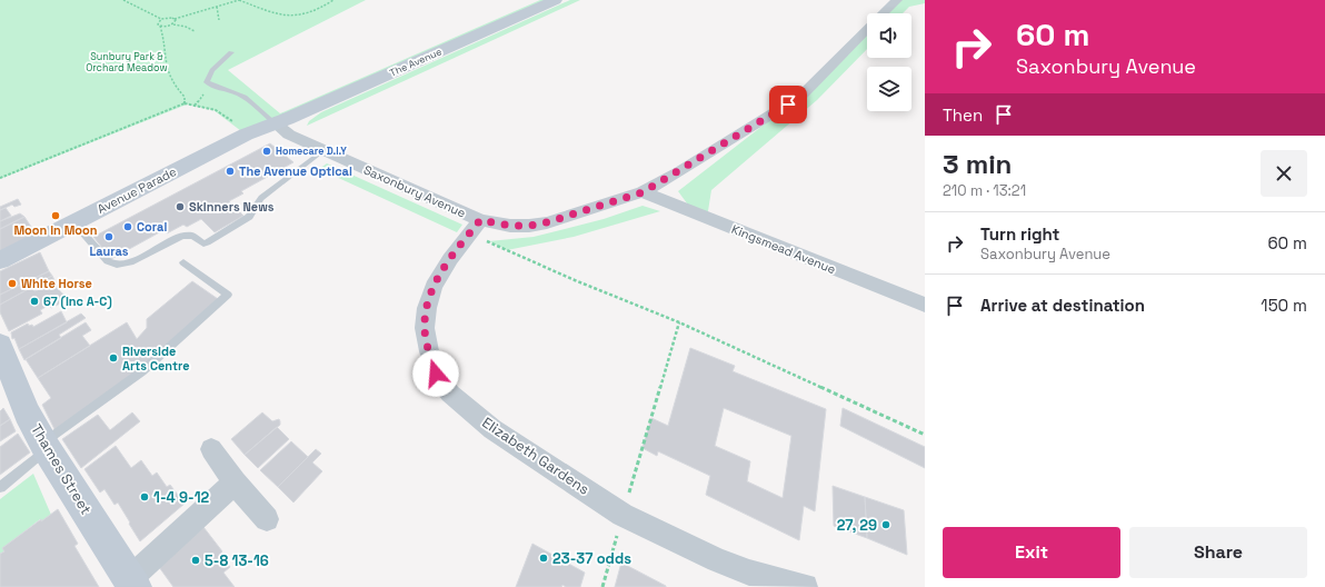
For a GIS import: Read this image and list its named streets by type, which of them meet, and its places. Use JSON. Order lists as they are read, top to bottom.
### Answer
{
  "streets": {
    "street": [
      "The Avenue",
      "Avenue Parade",
      "Saxonbury Avenue",
      "Kingsmead Avenue",
      "Elizabeth Gardens",
      "Thames Street"
    ]
  },
  "crossings": [
    ["The Avenue", "Avenue Parade"],
    ["The Avenue", "Saxonbury Avenue"],
    ["Avenue Parade", "Saxonbury Avenue"],
    ["Saxonbury Avenue", "Kingsmead Avenue"],
    ["Saxonbury Avenue", "Elizabeth Gardens"]
  ],
  "parks": ["Sunbury Park & Orchard Meadow"],
  "places": [
    "Homecare D.I.Y",
    "The Avenue Optical",
    "Skinners News",
    "Moon in Moon",
    "Coral",
    "Lauras",
    "White Horse",
    "67 (inc A-C)",
    "Riverside Arts Centre",
    "1-4 9-12",
    "27, 29",
    "23-37 odds",
    "5-8 13-16"
  ],
  "page": {
    "turn": ["60 m", "Saxonbury Avenue"],
    "then": "Then",
    "heading": ["3 min", "210 m · 13:21"],
    "list": [
      {
        "name": "Turn right",
        "note": "Saxonbury Avenue",
        "value": "60 m"
      },
      {
        "name": "Arrive at destination",
        "value": "150 m"
      }
    ],
    "buttons": ["Exit", "Share"]
  }
}
